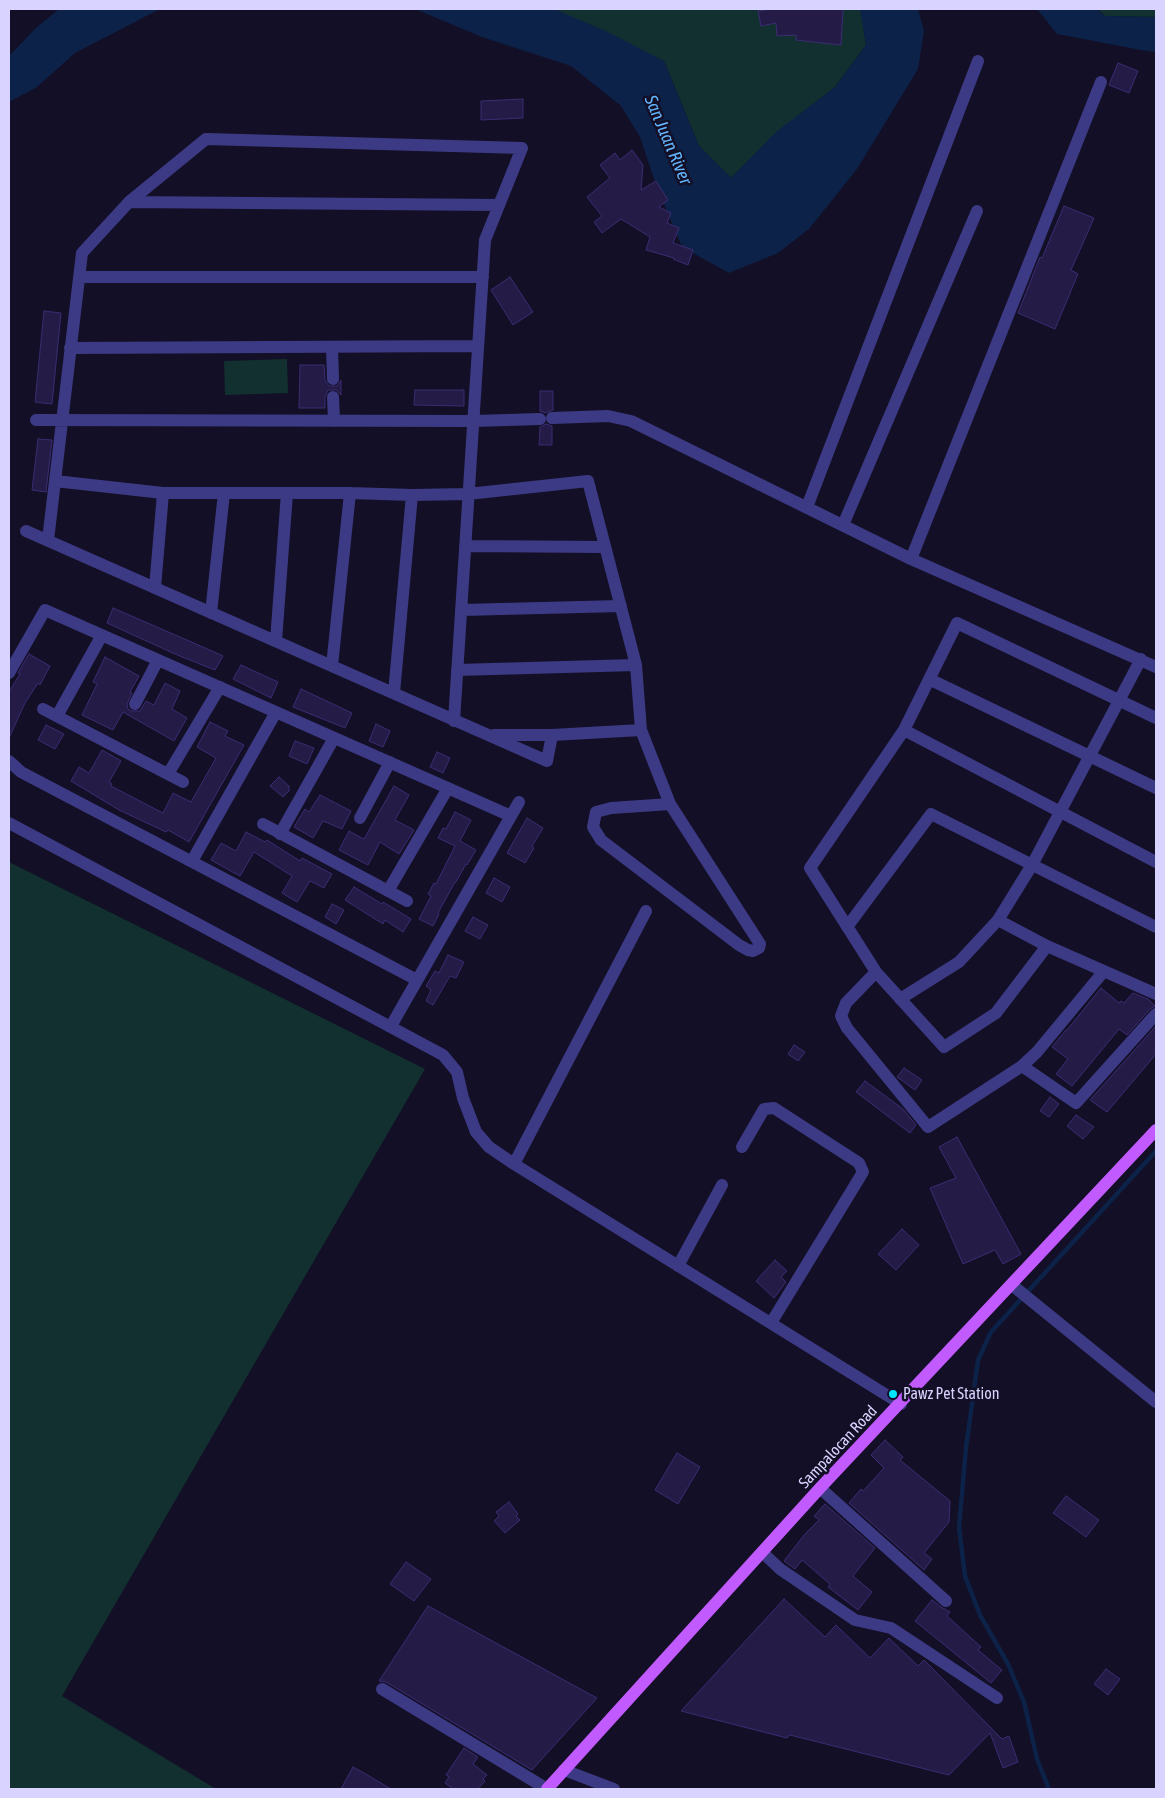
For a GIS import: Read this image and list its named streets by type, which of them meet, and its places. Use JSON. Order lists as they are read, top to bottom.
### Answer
{
  "streets": {
    "main road": ["Sampalocan Road"]
  },
  "water": ["San Juan River"],
  "places": ["Pawz Pet Station"]
}
